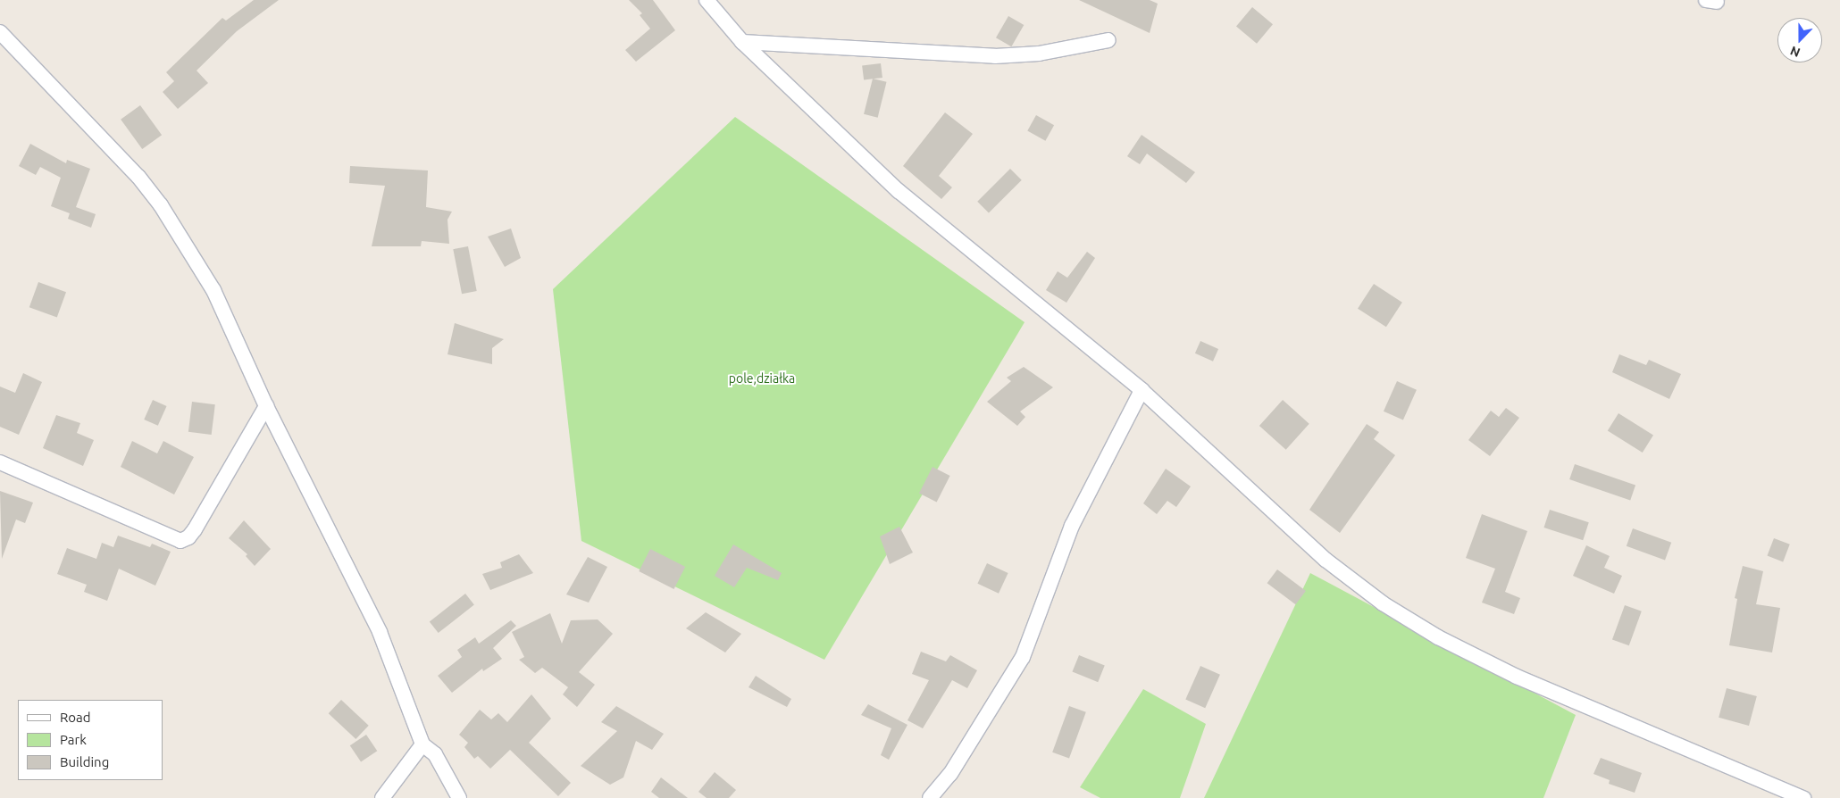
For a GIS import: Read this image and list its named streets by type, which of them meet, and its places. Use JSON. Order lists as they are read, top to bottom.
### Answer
{
  "parks": ["pole,działka"],
  "legend": ["Road", "Park", "Building"],
  "north": "bottom"
}
